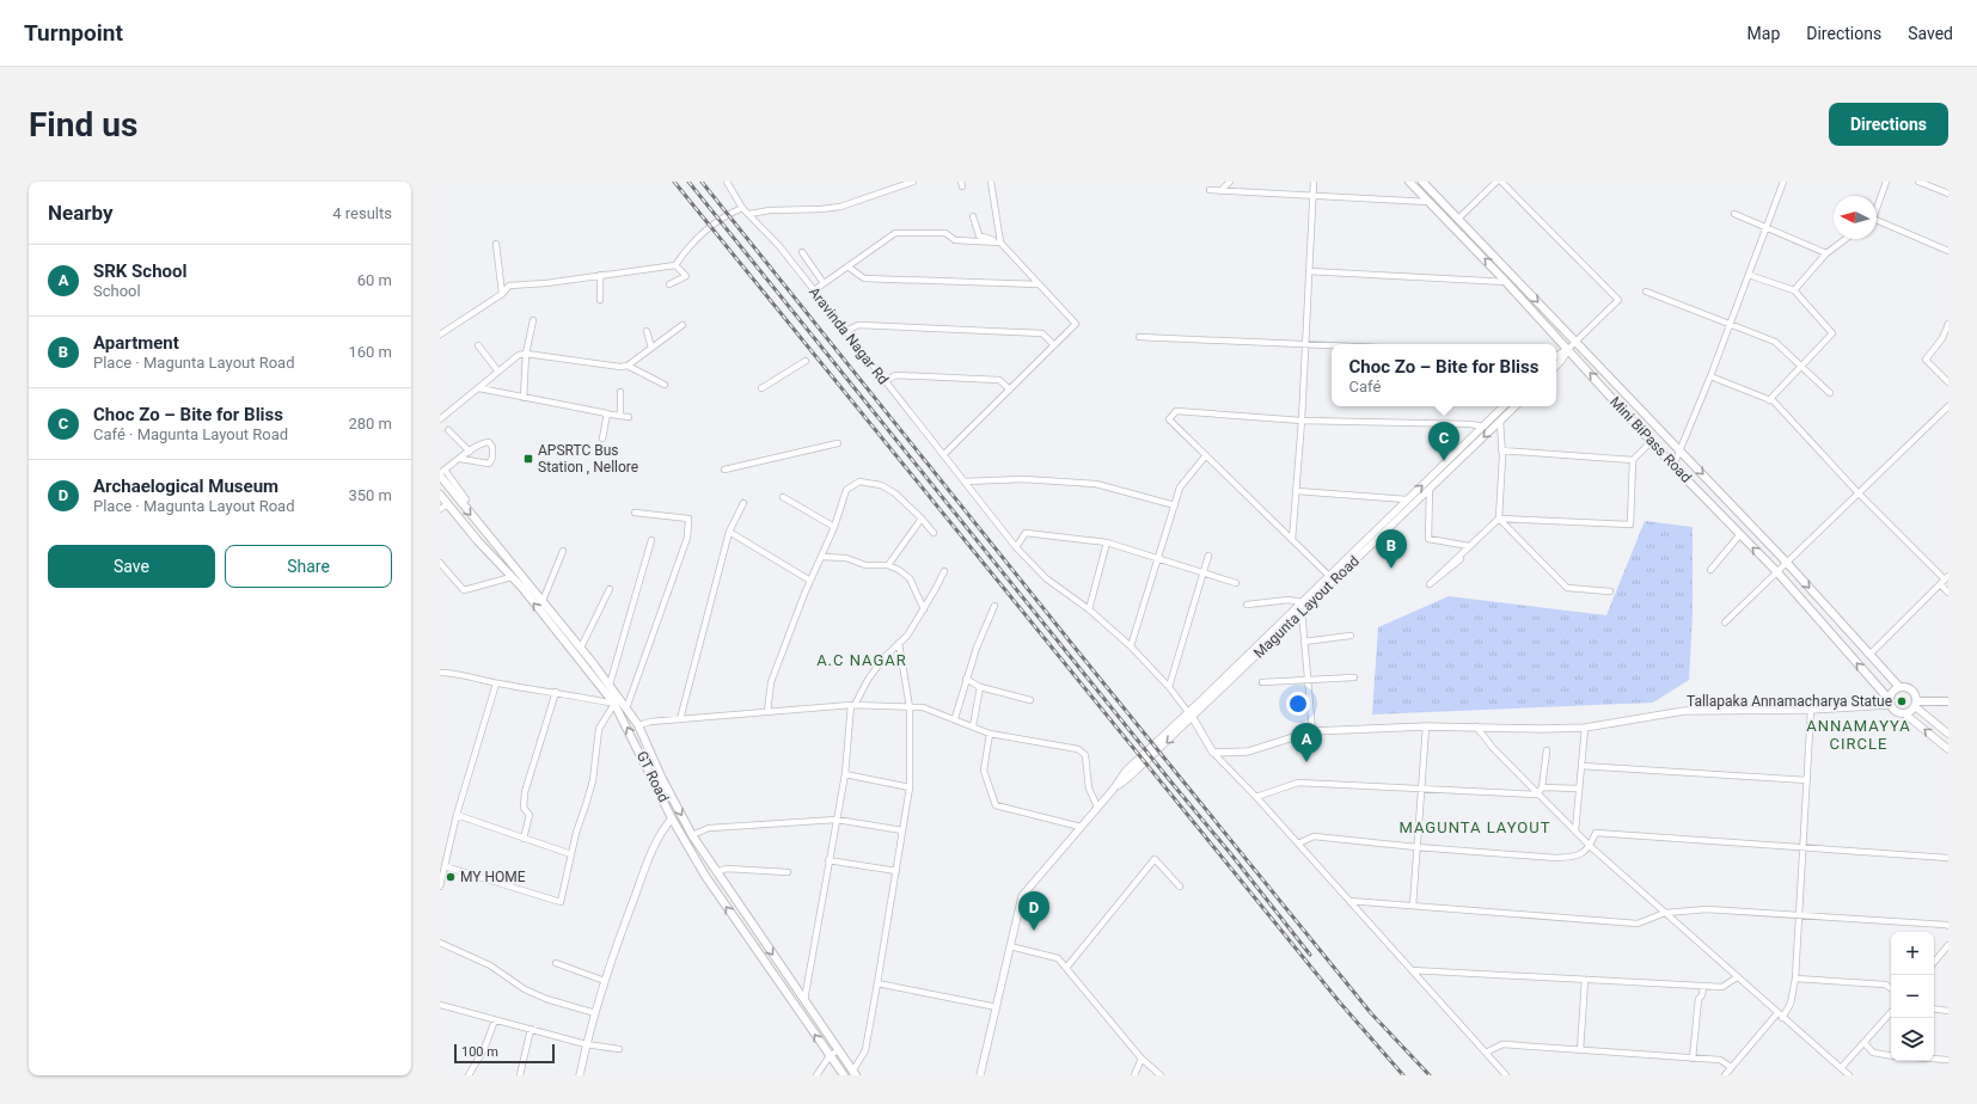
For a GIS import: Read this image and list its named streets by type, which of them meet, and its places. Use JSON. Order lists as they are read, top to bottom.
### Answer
{
  "streets": {
    "main road": ["Mini BiPass Road", "GT Road"],
    "street": ["Aravinda Nagar Rd", "Magunta Layout Road"]
  },
  "crossings": [
    ["Aravinda Nagar Rd", "Magunta Layout Road"]
  ],
  "districts": ["A.C NAGAR", "ANNAMAYYA CIRCLE", "MAGUNTA LAYOUT"],
  "places": {
    "transit": ["APSRTC Bus Station , Nellore"],
    "other": ["Tallapaka Annamacharya Statue", "MY HOME"]
  },
  "scale_bar": "100 m",
  "north": "left",
  "page": {
    "header": "Turnpoint",
    "nav": ["Map", "Directions", "Saved"],
    "buttons": [
      "Directions",
      ["Save", "Share"]
    ],
    "title": "Find us",
    "heading": ["Nearby", "4 results"],
    "list": [
      {
        "mark": "A",
        "name": "SRK School",
        "note": "School",
        "value": "60 m"
      },
      {
        "mark": "B",
        "name": "Apartment",
        "note": "Place · Magunta Layout Road",
        "value": "160 m"
      },
      {
        "mark": "C",
        "name": "Choc Zo – Bite for Bliss",
        "note": "Café · Magunta Layout Road",
        "value": "280 m"
      },
      {
        "mark": "D",
        "name": "Archaelogical Museum",
        "note": "Place · Magunta Layout Road",
        "value": "350 m"
      }
    ],
    "popup": ["Choc Zo – Bite for Bliss", "Café"],
    "pins": [
      "C",
      "B",
      "A",
      "D"
    ],
    "map_buttons": ["+", "−"],
    "scale": "100 m"
  }
}
